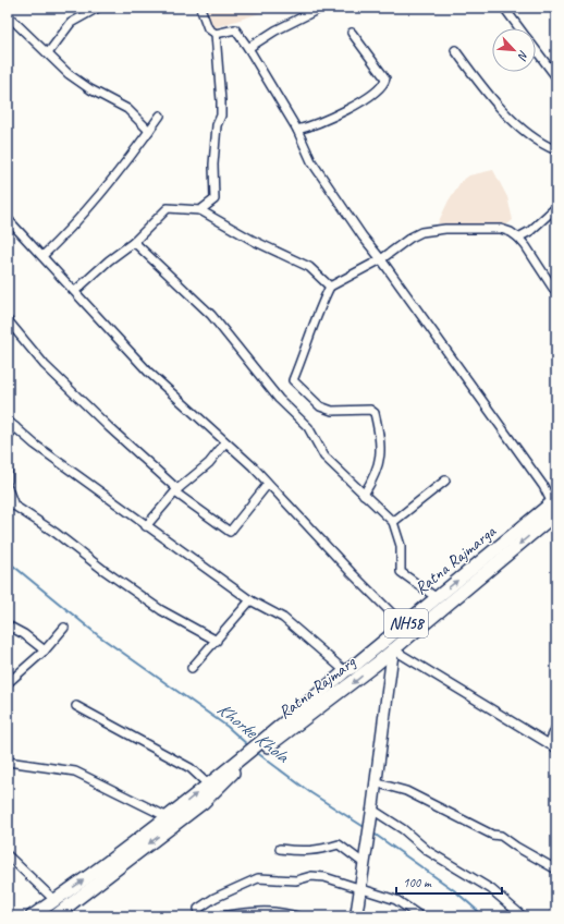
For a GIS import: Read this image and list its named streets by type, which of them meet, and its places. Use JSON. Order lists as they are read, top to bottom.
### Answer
{
  "streets": {
    "main road": ["Ratna Rajmarga", "NH58", "Ratna Rajmarg"]
  },
  "crossings": [
    ["Ratna Rajmarga", "Ratna Rajmarg"]
  ],
  "one_way": ["Ratna Rajmarga"],
  "water": ["Khorke Khola"],
  "scale_bar": "100 m",
  "north": "bottom right"
}
